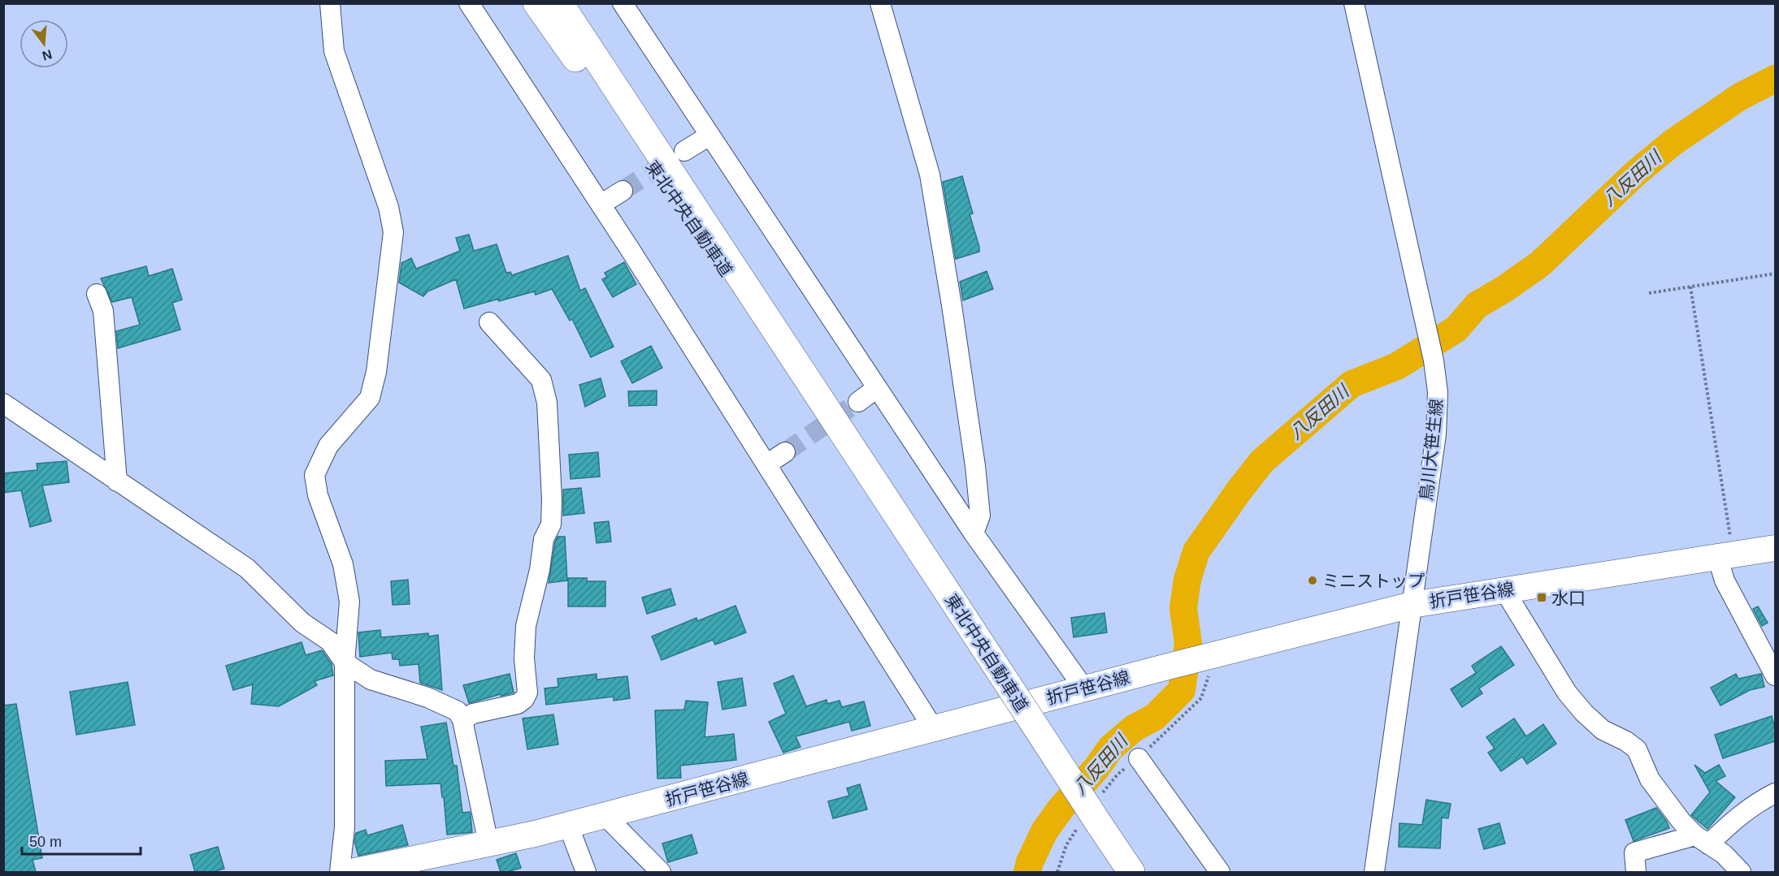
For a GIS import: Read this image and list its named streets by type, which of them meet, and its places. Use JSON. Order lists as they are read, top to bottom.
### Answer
{
  "streets": {
    "highway": ["東北中央自動車道"],
    "main road": ["折戸笹谷線"],
    "street": ["鳥川大笹生線"]
  },
  "crossings": [
    ["鳥川大笹生線", "折戸笹谷線"]
  ],
  "water": ["八反田川"],
  "places": {
    "other": ["ミニストップ"],
    "transit": ["水口"]
  },
  "scale_bar": "50 m",
  "north": "bottom"
}
